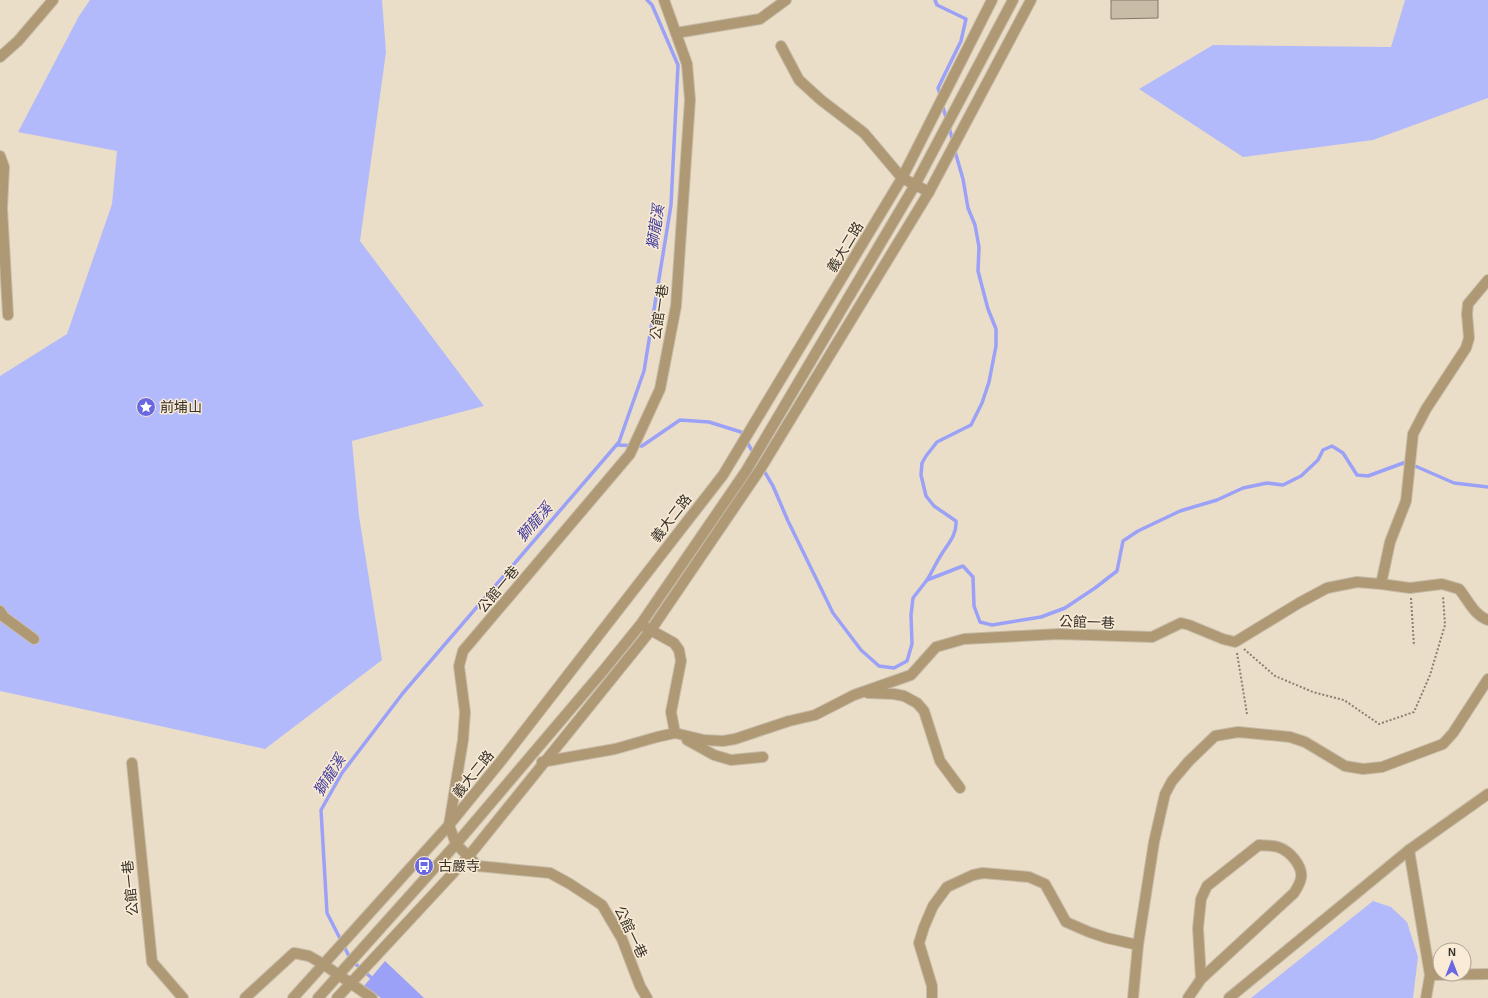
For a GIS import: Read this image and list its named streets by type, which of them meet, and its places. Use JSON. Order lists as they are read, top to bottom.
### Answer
{
  "streets": {
    "street": ["義大二路", "公館一巷"]
  },
  "crossings": [
    ["義大二路", "公館一巷"]
  ],
  "water": ["獅龍溪"],
  "places": {
    "place": ["前埔山"],
    "bus stop": ["古嚴寺"]
  },
  "north": "top"
}
